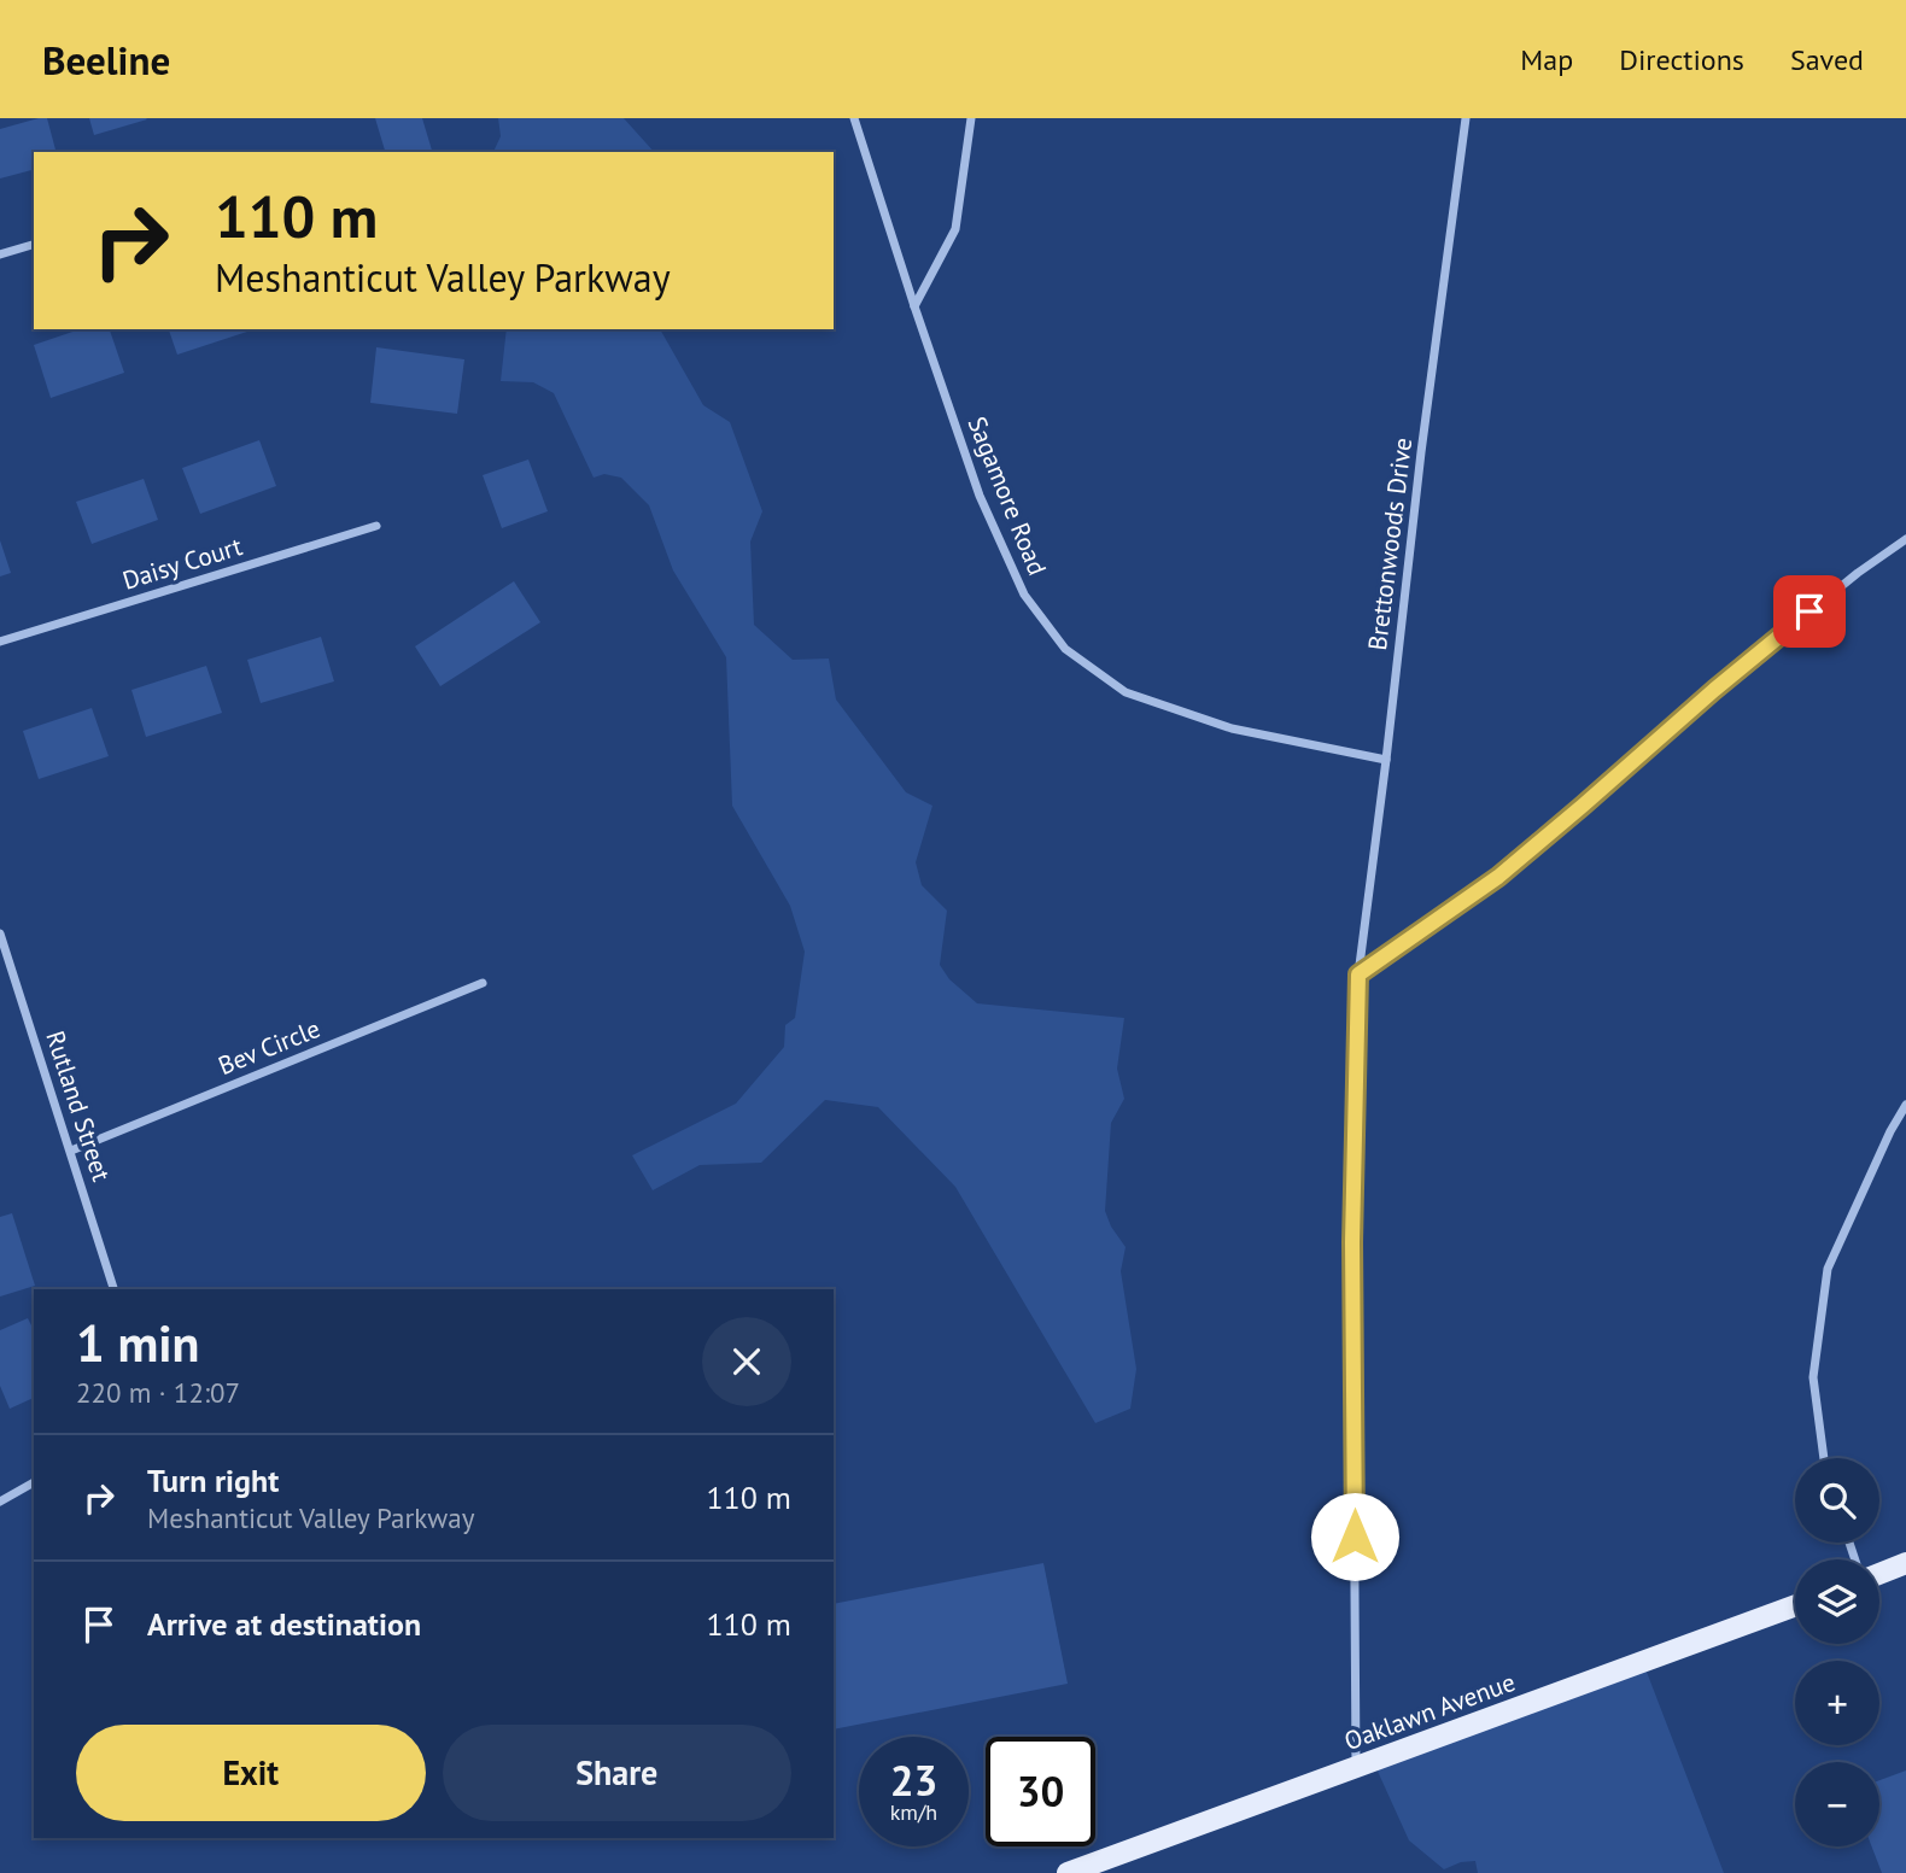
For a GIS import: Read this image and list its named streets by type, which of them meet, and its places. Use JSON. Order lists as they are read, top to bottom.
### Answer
{
  "streets": {
    "main road": ["Oaklawn Avenue"],
    "street": [
      "Sagamore Road",
      "Brettonwoods Drive",
      "Daisy Court",
      "Bev Circle",
      "Rutland Street"
    ]
  },
  "crossings": [
    ["Sagamore Road", "Brettonwoods Drive"],
    ["Brettonwoods Drive", "Oaklawn Avenue"],
    ["Bev Circle", "Rutland Street"]
  ],
  "page": {
    "header": "Beeline",
    "nav": ["Map", "Directions", "Saved"],
    "turn": ["110 m", "Meshanticut Valley Parkway"],
    "heading": ["1 min", "220 m · 12:07"],
    "list": [
      {
        "name": "Turn right",
        "note": "Meshanticut Valley Parkway",
        "value": "110 m"
      },
      {
        "name": "Arrive at destination",
        "value": "110 m"
      }
    ],
    "map_buttons": ["+", "−"],
    "buttons": ["Exit", "Share"],
    "speed": "23 km/h",
    "limit": "30"
  }
}
